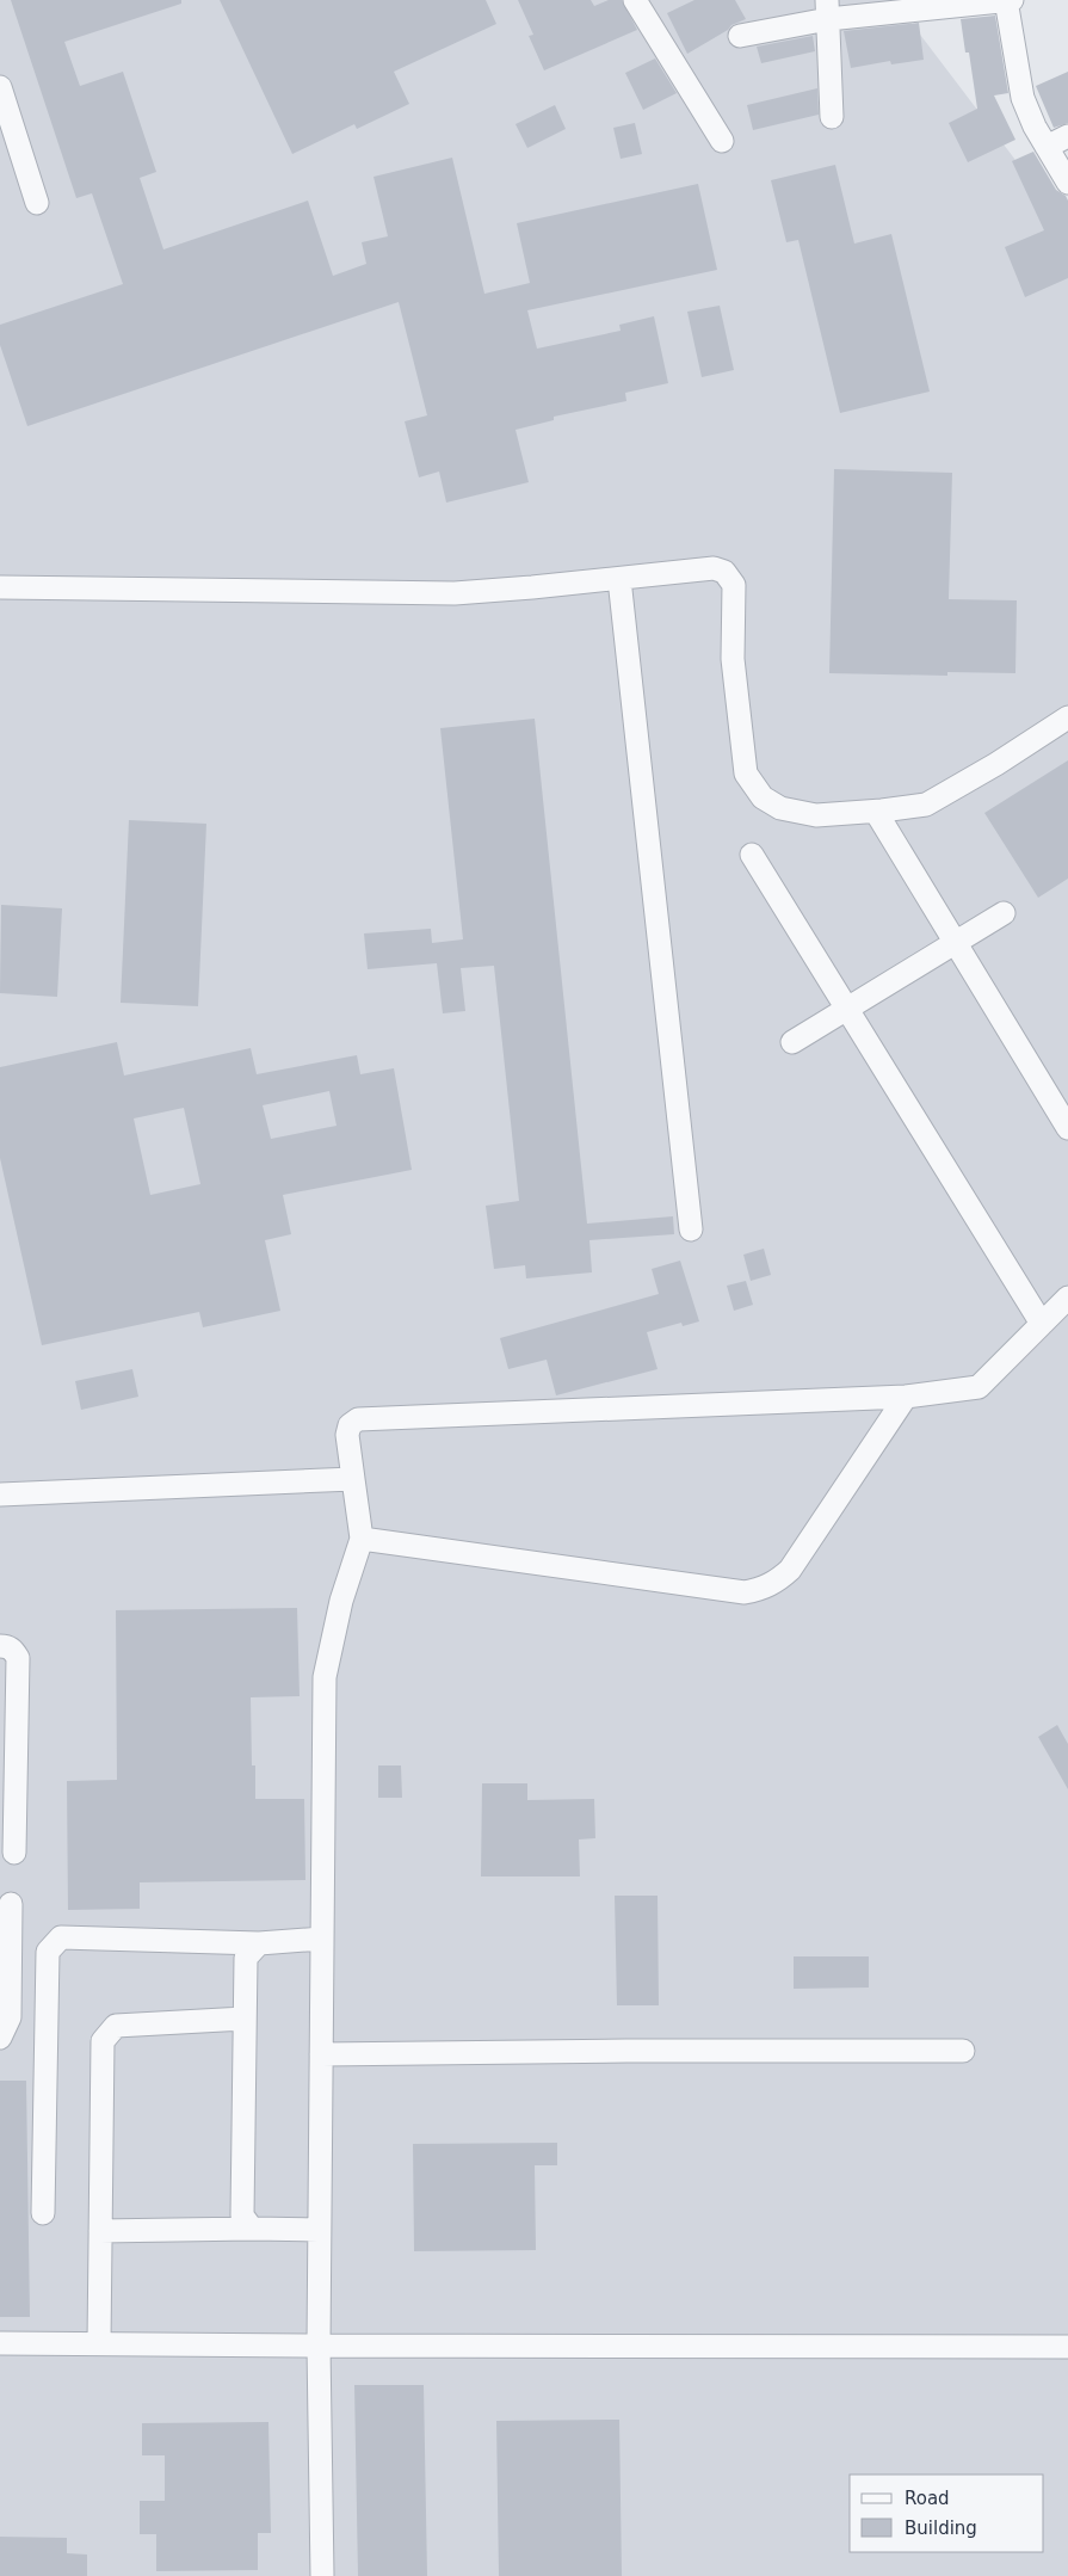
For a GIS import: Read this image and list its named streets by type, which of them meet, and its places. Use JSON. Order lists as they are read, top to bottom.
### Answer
{
  "legend": ["Road", "Building"]
}
